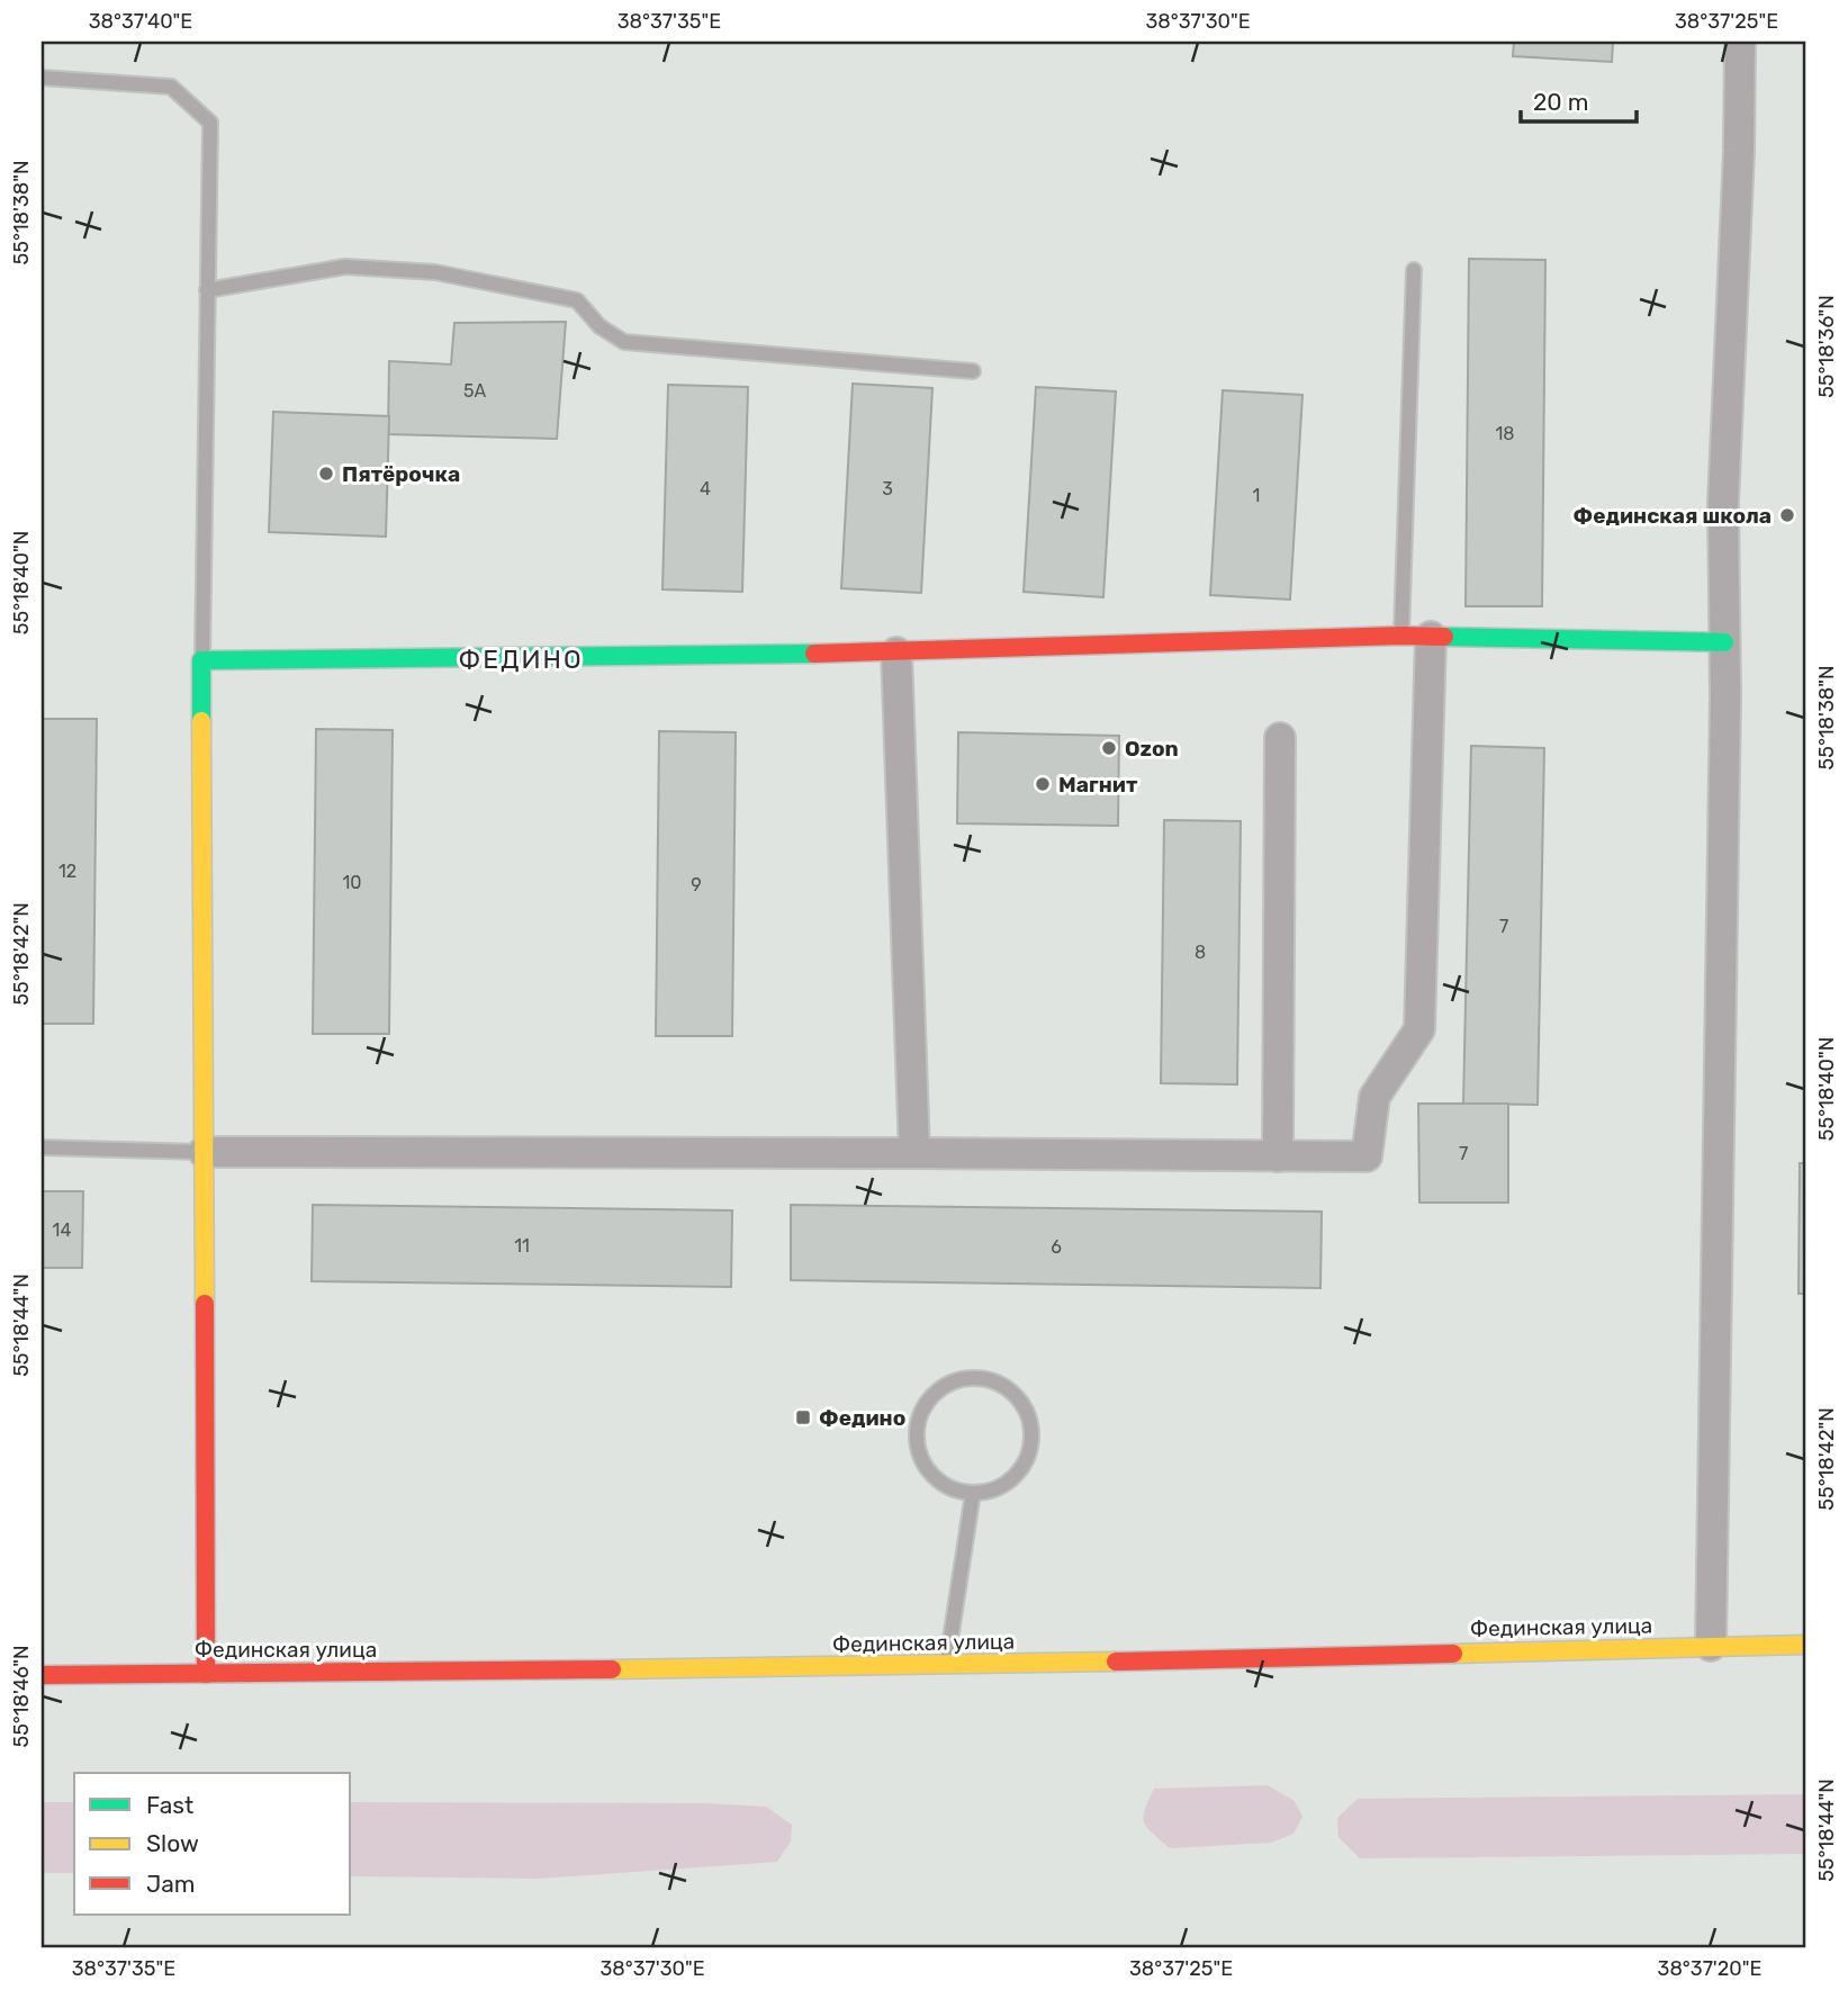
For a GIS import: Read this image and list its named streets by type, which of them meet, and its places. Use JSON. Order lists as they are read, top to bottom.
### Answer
{
  "streets": {
    "street": ["Фединская улица"]
  },
  "districts": ["ФЕДИНО"],
  "places": {
    "other": [
      "Пятёрочка",
      "Фединская школа",
      "Ozon",
      "Магнит"
    ],
    "transit": ["Федино"]
  },
  "house_numbers": [
    "5А",
    "18",
    "4",
    "3",
    "1",
    "12",
    "10",
    "9",
    "7",
    "8",
    "7",
    "14",
    "11",
    "6"
  ],
  "legend": ["Fast", "Slow", "Jam"],
  "scale_bar": "20 m",
  "coordinates": [
    "38°37'40\"E",
    "38°37'35\"E",
    "38°37'30\"E",
    "38°37'25\"E",
    "55°18'38\"N",
    "55°18'36\"N",
    "55°18'40\"N",
    "55°18'42\"N",
    "55°18'44\"N",
    "55°18'46\"N",
    "38°37'20\"E"
  ]
}
